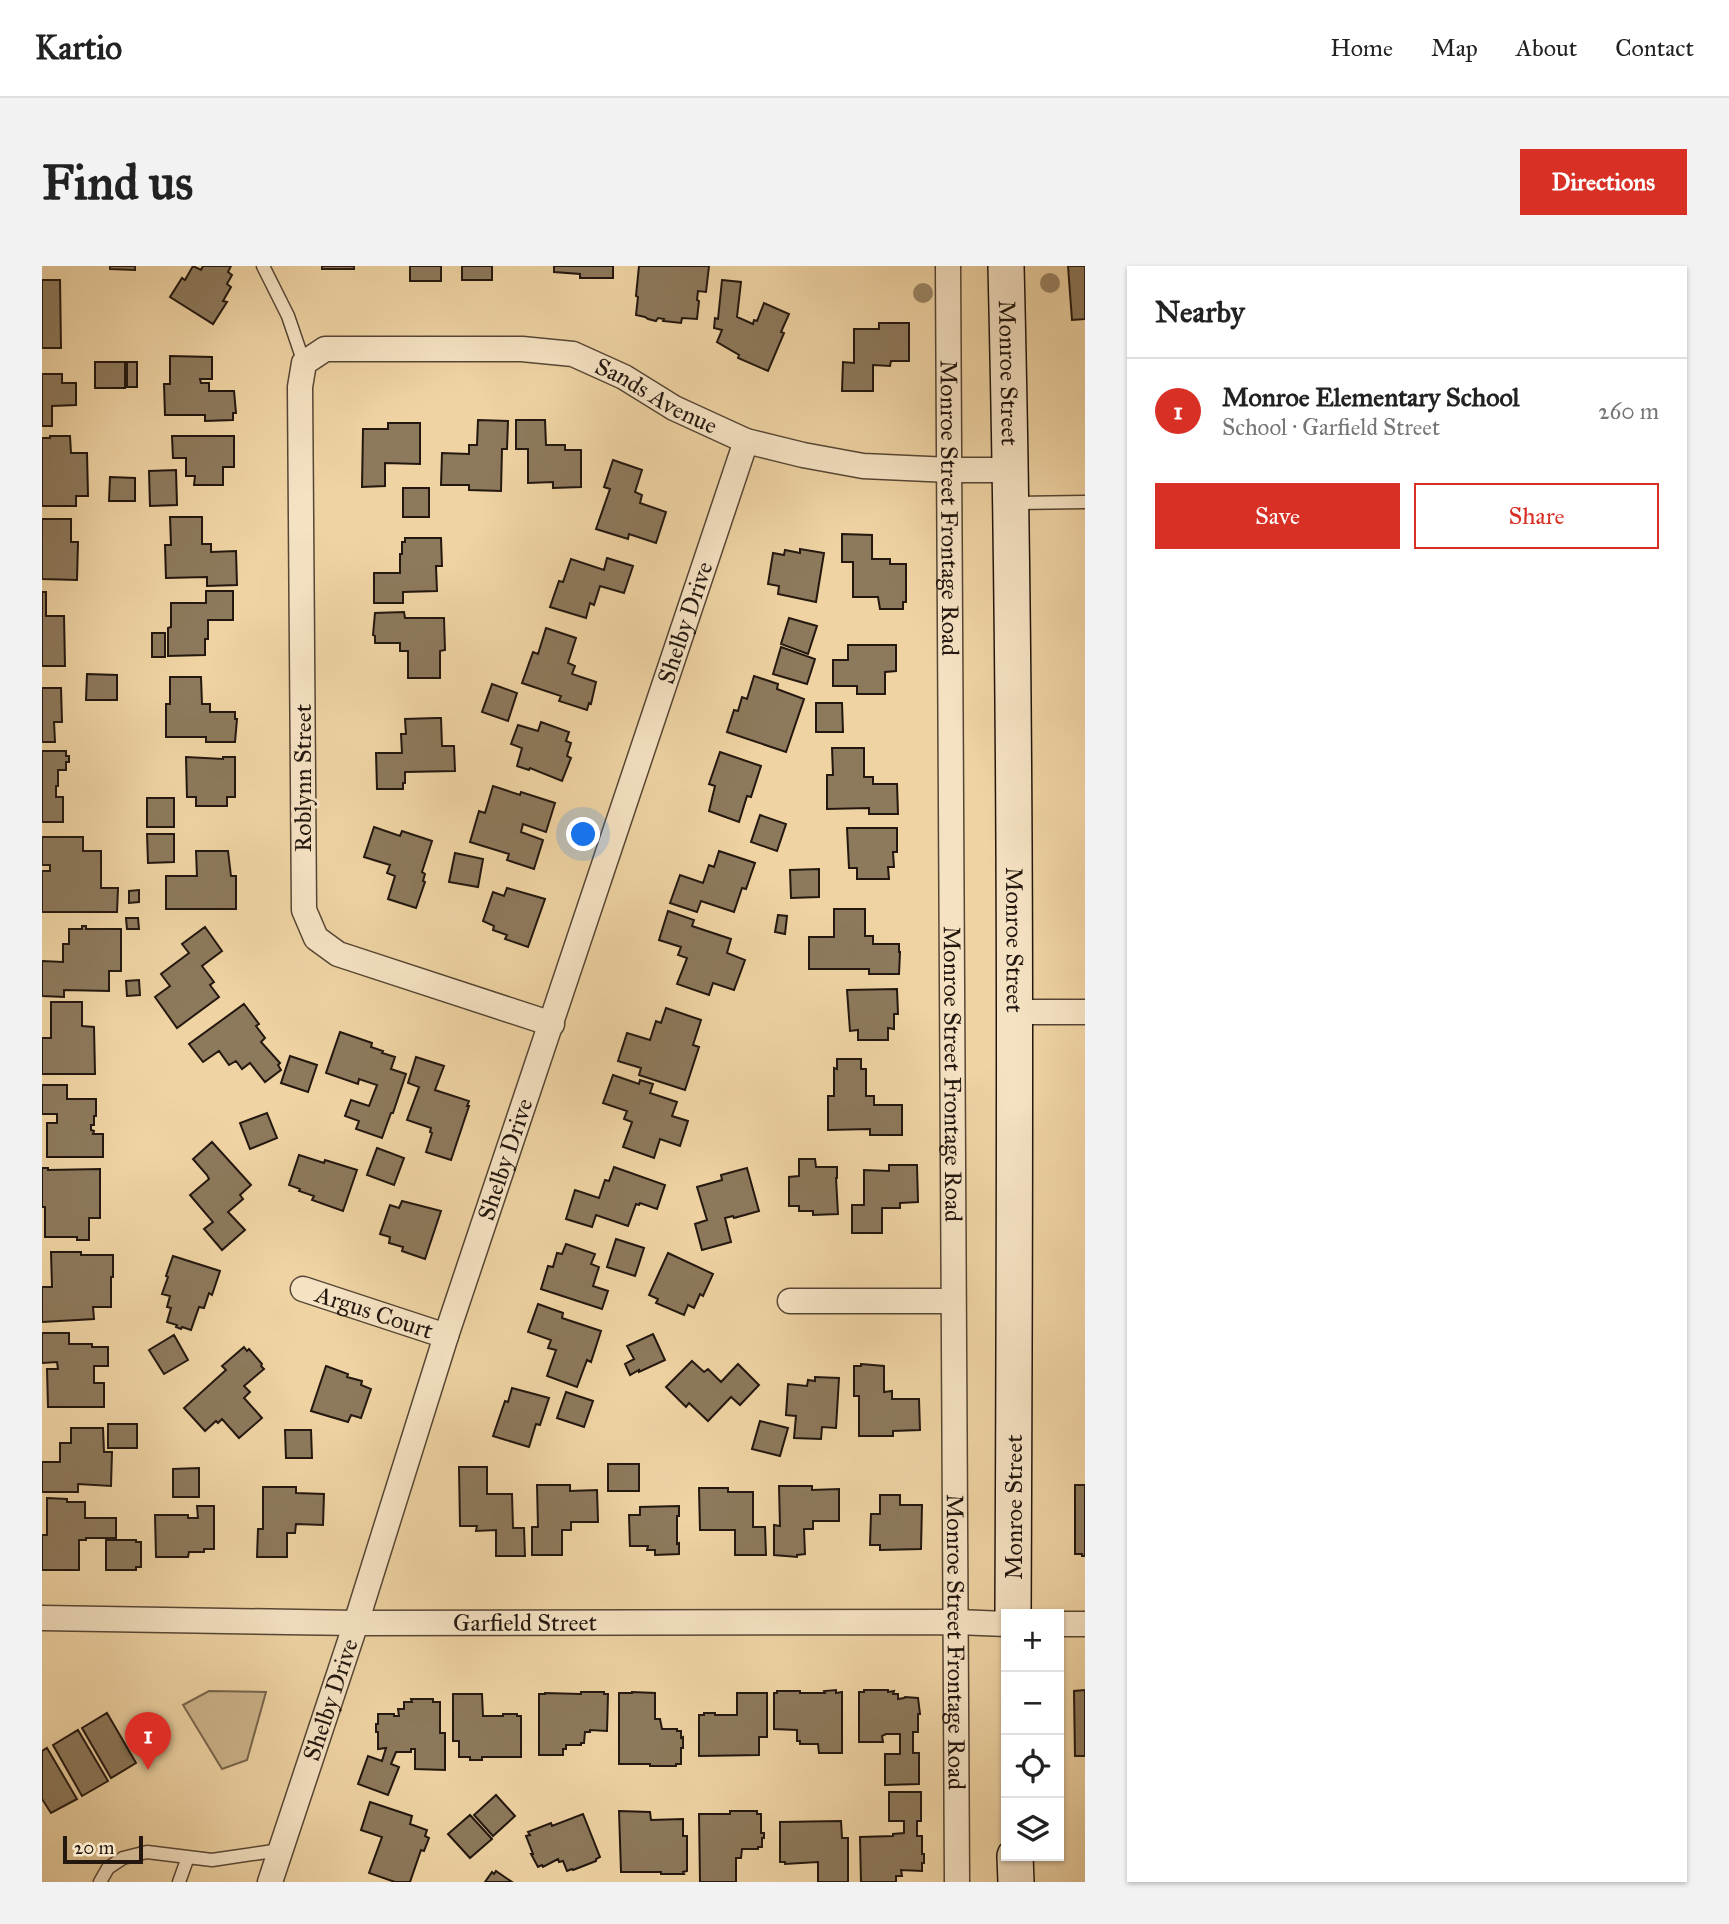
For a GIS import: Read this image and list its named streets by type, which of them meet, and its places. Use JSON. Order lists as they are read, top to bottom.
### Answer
{
  "streets": {
    "main road": ["Monroe Street"],
    "street": [
      "Sands Avenue",
      "Monroe Street Frontage Road",
      "Shelby Drive",
      "Roblynn Street",
      "Argus Court",
      "Garfield Street"
    ]
  },
  "crossings": [
    ["Monroe Street", "Sands Avenue"],
    ["Sands Avenue", "Monroe Street Frontage Road"],
    ["Sands Avenue", "Shelby Drive"],
    ["Sands Avenue", "Roblynn Street"],
    ["Monroe Street Frontage Road", "Garfield Street"],
    ["Shelby Drive", "Roblynn Street"],
    ["Shelby Drive", "Argus Court"],
    ["Shelby Drive", "Garfield Street"]
  ],
  "scale_bar": "20 m",
  "page": {
    "header": "Kartio",
    "nav": [
      "Home",
      "Map",
      "About",
      "Contact"
    ],
    "buttons": [
      "Directions",
      ["Save", "Share"]
    ],
    "title": "Find us",
    "heading": "Nearby",
    "list": [
      {
        "mark": "1",
        "name": "Monroe Elementary School",
        "note": "School · Garfield Street",
        "value": "260 m"
      }
    ],
    "map_buttons": ["+", "−"],
    "pins": "1",
    "scale": "20 m"
  }
}
